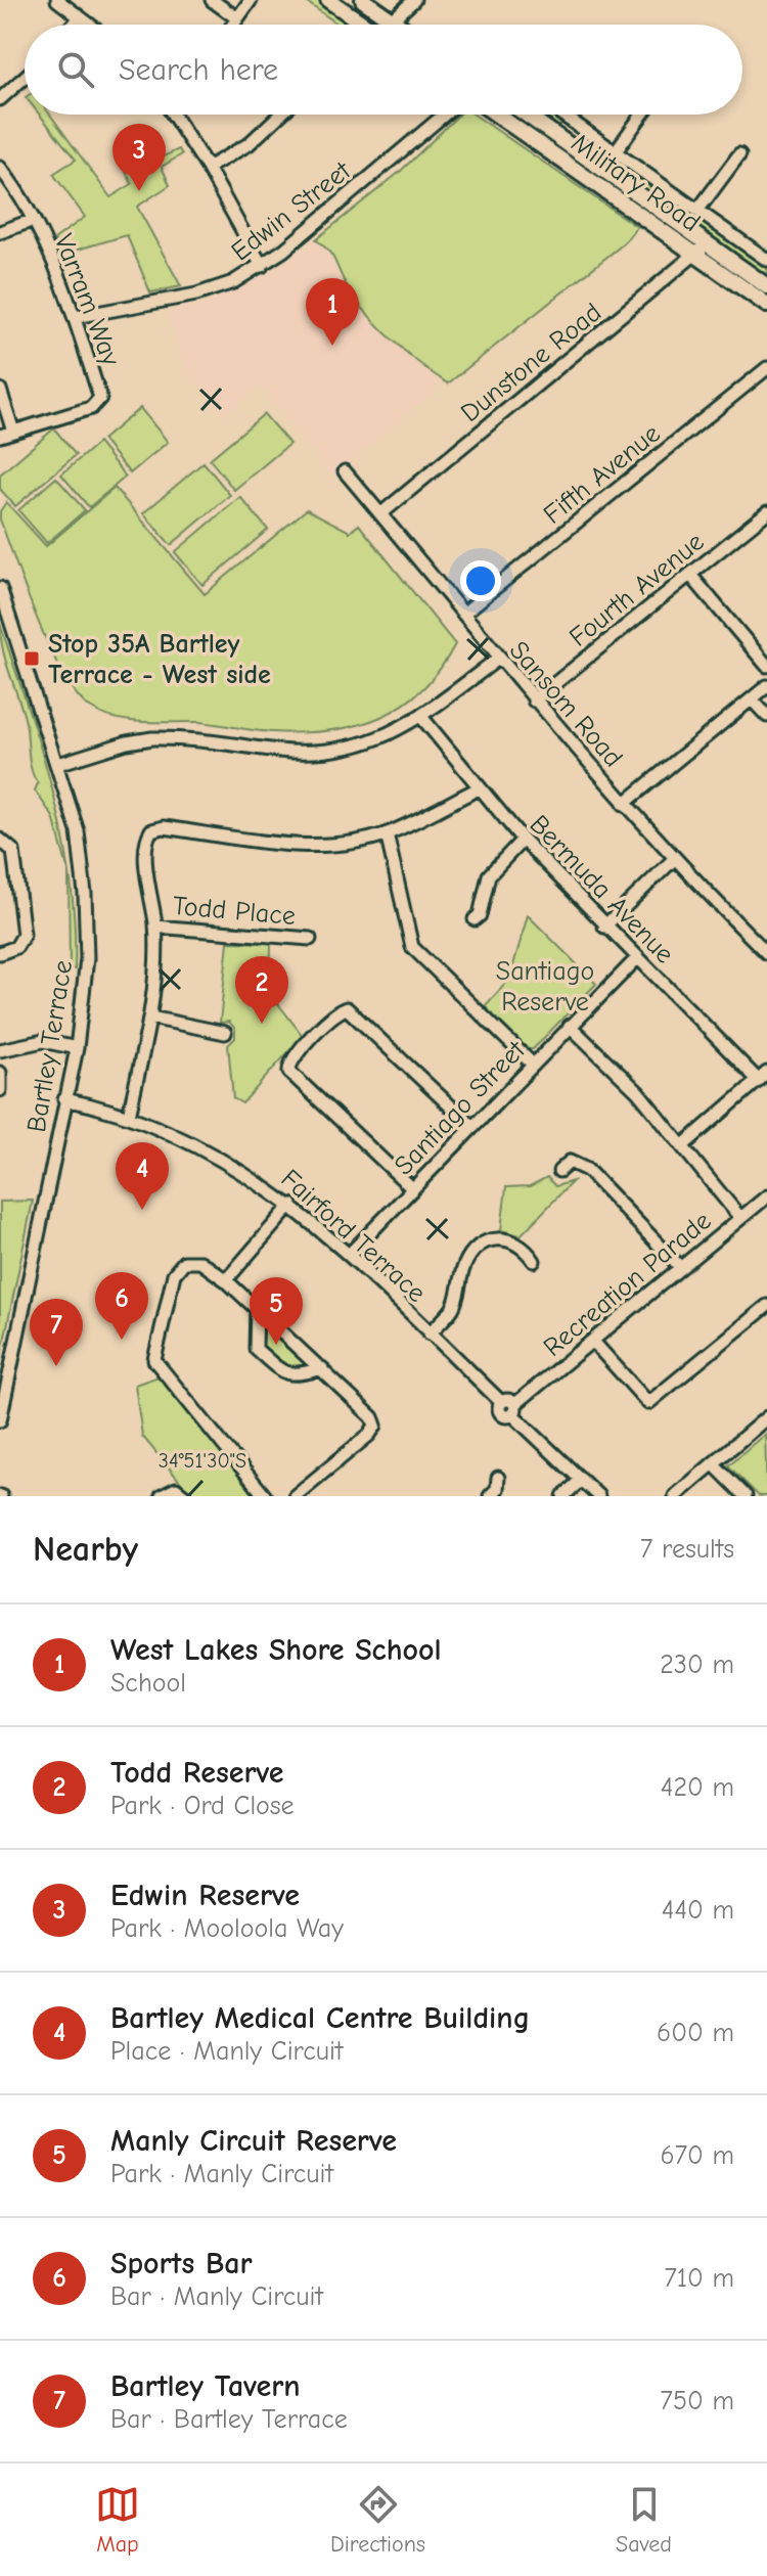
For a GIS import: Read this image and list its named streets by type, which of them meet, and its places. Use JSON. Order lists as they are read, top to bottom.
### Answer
{
  "streets": {
    "main road": ["Military Road"],
    "street": [
      "Edwin Street",
      "Varram Way",
      "Dunstone Road",
      "Fifth Avenue",
      "Fourth Avenue",
      "Sansom Road",
      "Bermuda Avenue",
      "Todd Place",
      "Bartley Terrace",
      "Santiago Street",
      "Fairford Terrace",
      "Recreation Parade"
    ]
  },
  "crossings": [
    ["Military Road", "Dunstone Road"],
    ["Edwin Street", "Varram Way"],
    ["Dunstone Road", "Sansom Road"],
    ["Fifth Avenue", "Sansom Road"],
    ["Fourth Avenue", "Sansom Road"],
    ["Bermuda Avenue", "Santiago Street"],
    ["Bartley Terrace", "Fairford Terrace"],
    ["Santiago Street", "Fairford Terrace"],
    ["Fairford Terrace", "Recreation Parade"]
  ],
  "parks": ["Santiago Reserve"],
  "places": {
    "transit": ["Stop 35A Bartley Terrace - West side"]
  },
  "page": {
    "search": "Search here",
    "pins": [
      "3",
      "1",
      "2",
      "4",
      "6",
      "5",
      "7"
    ],
    "heading": ["Nearby", "7 results"],
    "list": [
      {
        "mark": "1",
        "name": "West Lakes Shore School",
        "note": "School",
        "value": "230 m"
      },
      {
        "mark": "2",
        "name": "Todd Reserve",
        "note": "Park · Ord Close",
        "value": "420 m"
      },
      {
        "mark": "3",
        "name": "Edwin Reserve",
        "note": "Park · Mooloola Way",
        "value": "440 m"
      },
      {
        "mark": "4",
        "name": "Bartley Medical Centre Building",
        "note": "Place · Manly Circuit",
        "value": "600 m"
      },
      {
        "mark": "5",
        "name": "Manly Circuit Reserve",
        "note": "Park · Manly Circuit",
        "value": "670 m"
      },
      {
        "mark": "6",
        "name": "Sports Bar",
        "note": "Bar · Manly Circuit",
        "value": "710 m"
      },
      {
        "mark": "7",
        "name": "Bartley Tavern",
        "note": "Bar · Bartley Terrace",
        "value": "750 m"
      }
    ],
    "nav": ["Map", "Directions", "Saved"]
  },
  "coordinates": ["34°51'30\"S"]
}
